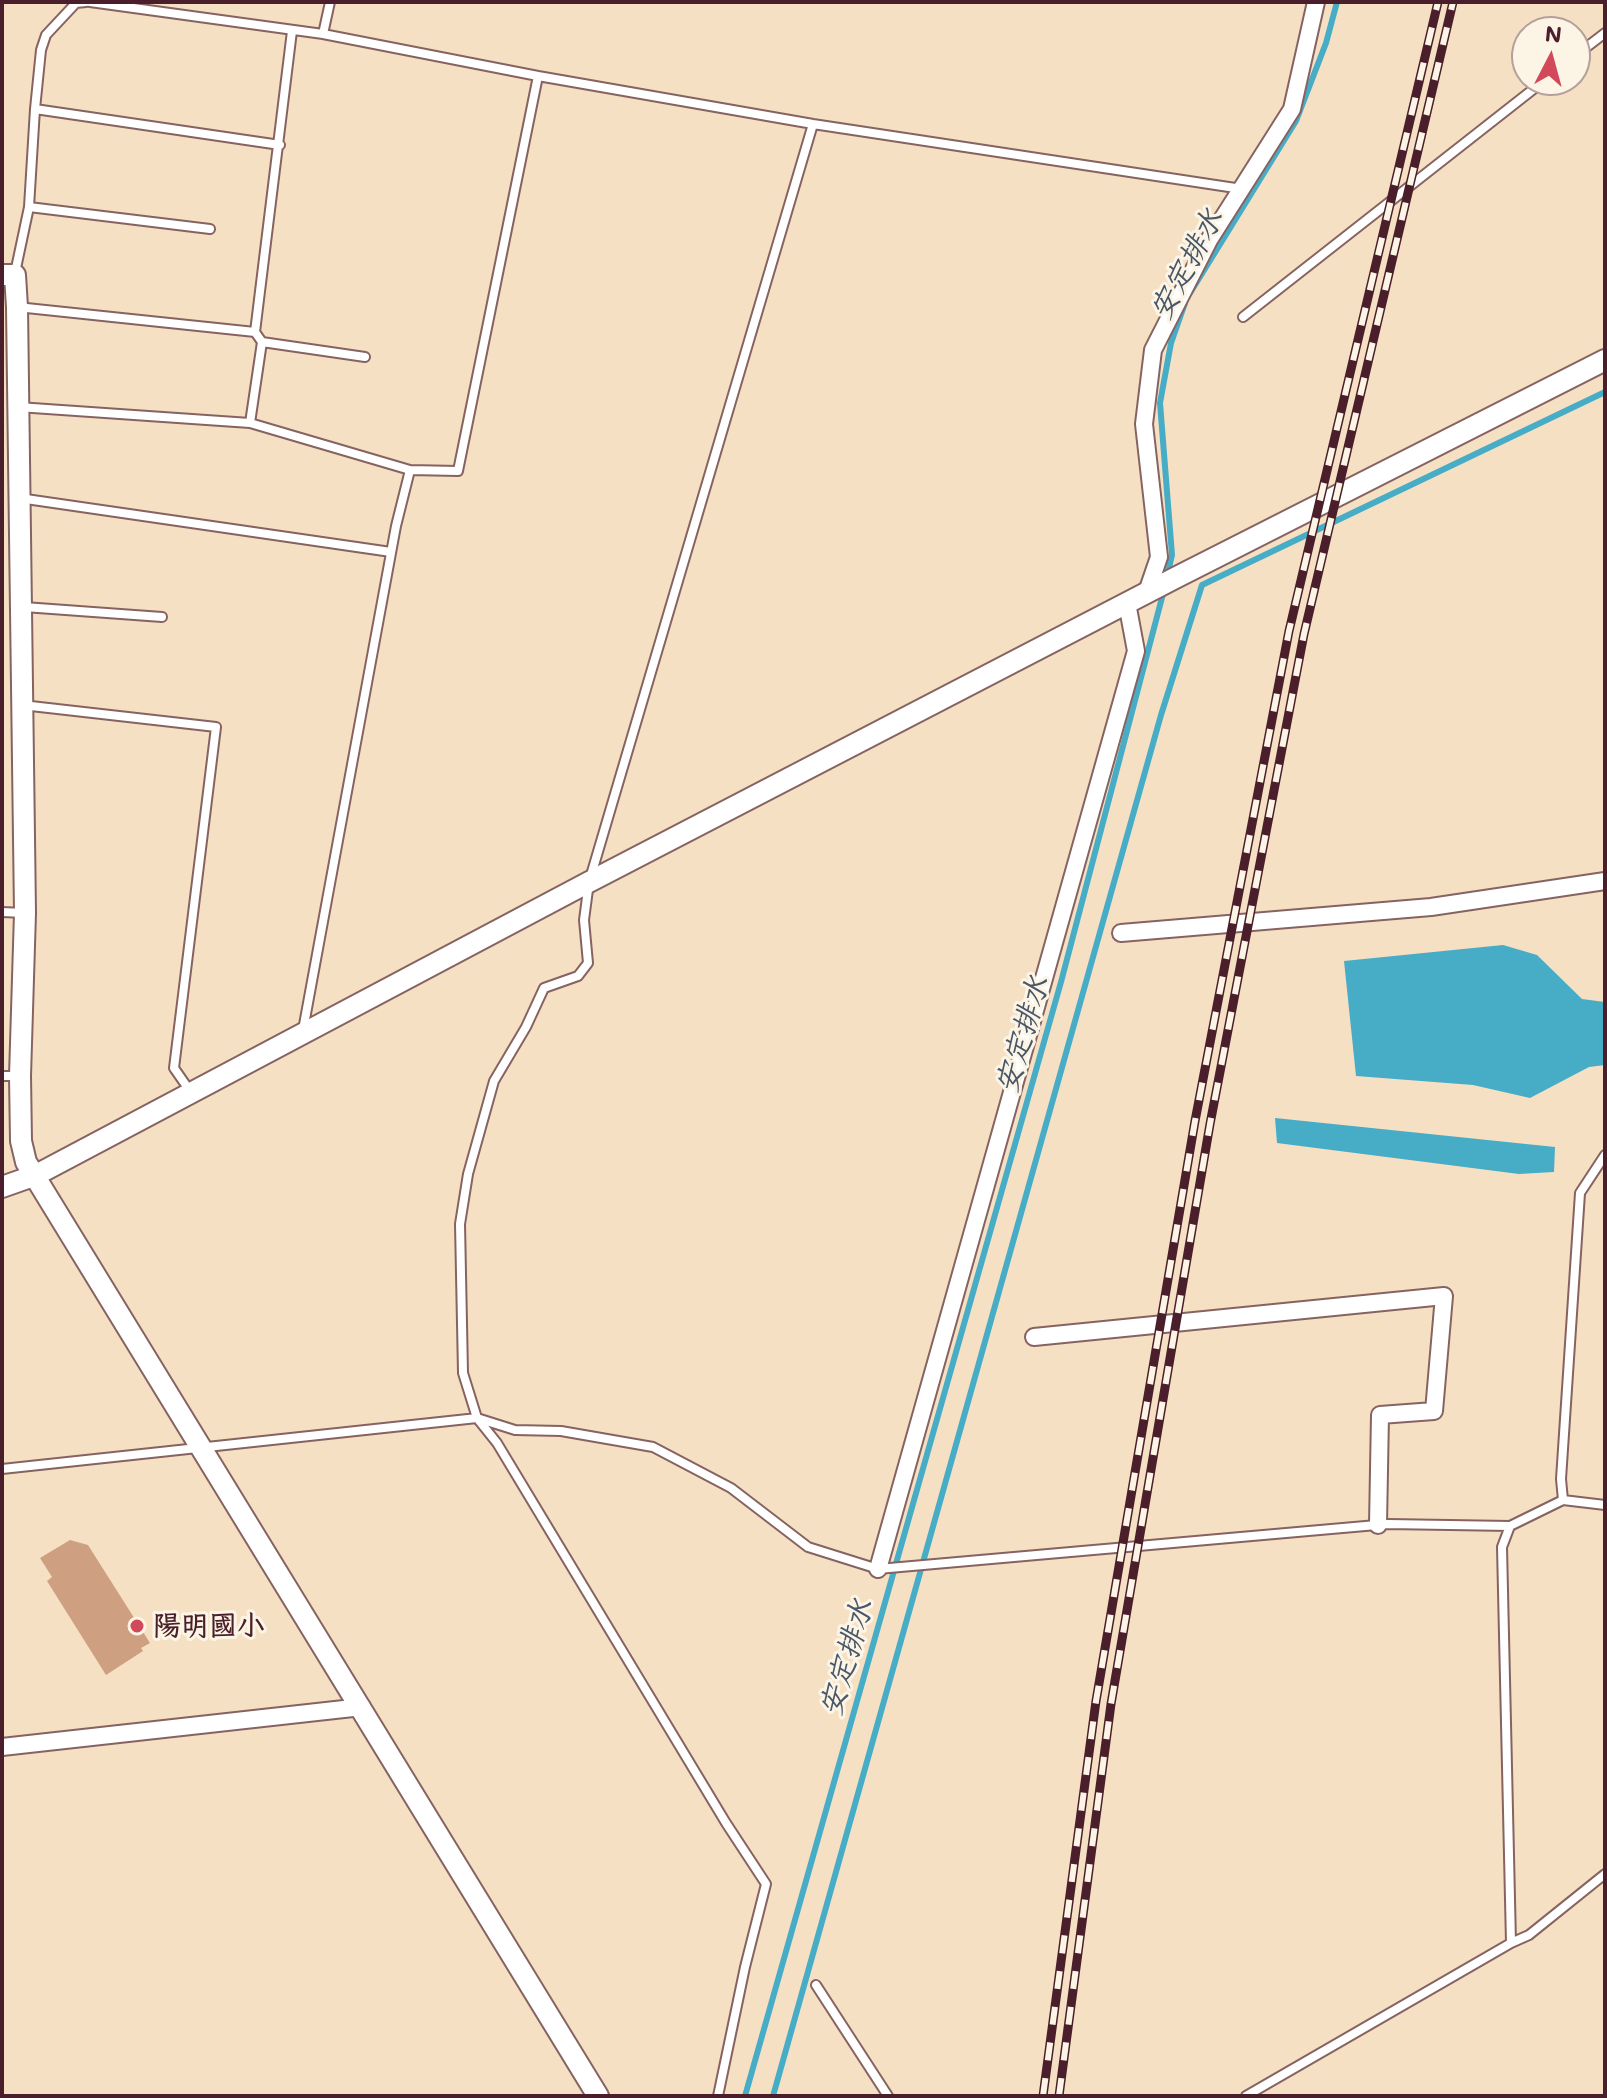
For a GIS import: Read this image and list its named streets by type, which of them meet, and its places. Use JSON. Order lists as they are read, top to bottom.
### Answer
{
  "water": ["安定排水"],
  "places": ["陽明國小"],
  "north": "top"
}
